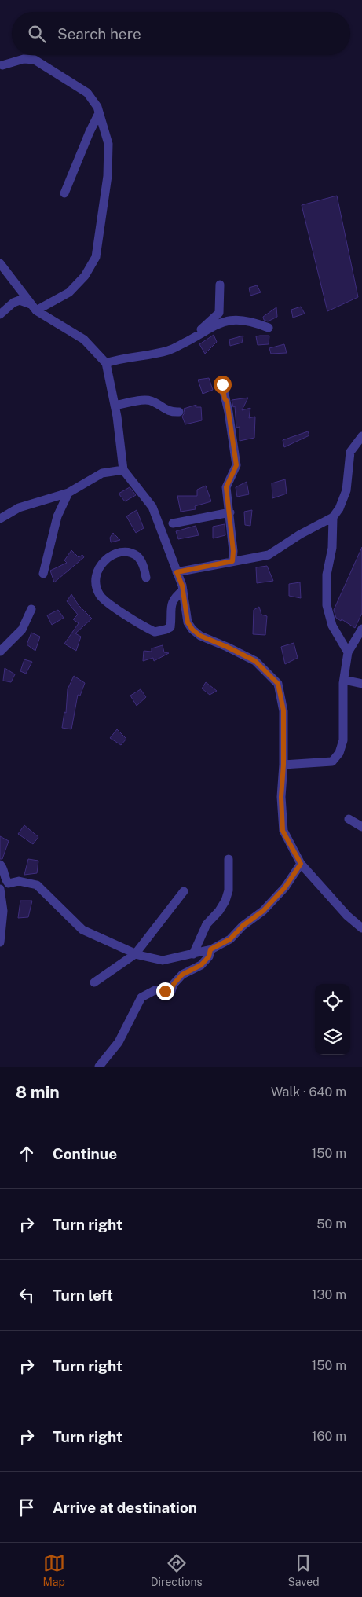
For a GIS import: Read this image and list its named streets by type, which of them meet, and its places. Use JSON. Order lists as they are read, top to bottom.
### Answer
{
  "page": {
    "search": "Search here",
    "heading": ["8 min", "Walk · 640 m"],
    "list": [
      ["Continue", "150 m"],
      ["Turn right", "50 m"],
      ["Turn left", "130 m"],
      ["Turn right", "150 m"],
      ["Turn right", "160 m"],
      "Arrive at destination"
    ],
    "nav": ["Map", "Directions", "Saved"]
  }
}
